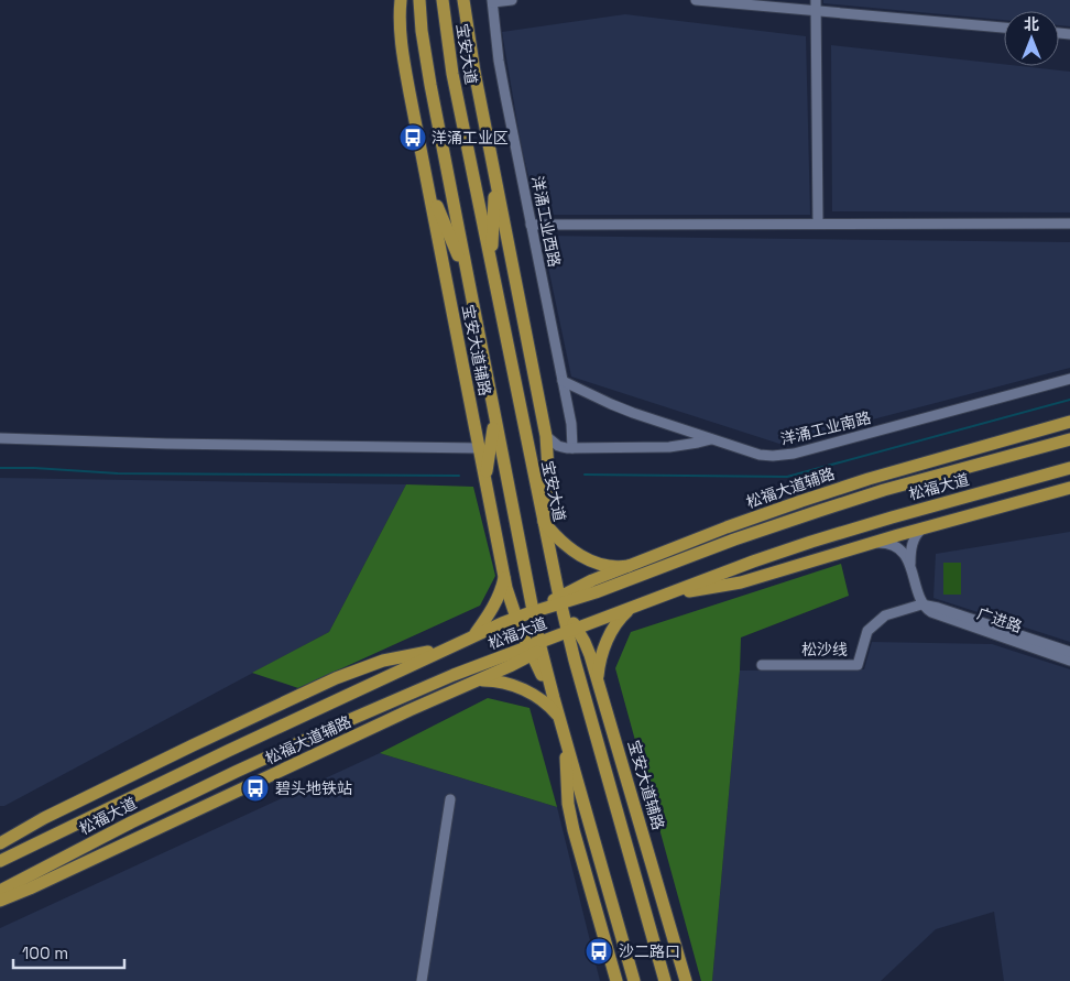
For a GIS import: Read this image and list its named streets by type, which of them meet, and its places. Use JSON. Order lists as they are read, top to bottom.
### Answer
{
  "streets": {
    "main road": [
      "宝安大道",
      "宝安大道辅路",
      "松福大道",
      "松福大道辅路"
    ],
    "street": [
      "洋涌工业西路",
      "洋涌工业南路",
      "广进路",
      "松沙线"
    ]
  },
  "crossings": [
    ["宝安大道", "宝安大道辅路"],
    ["宝安大道", "松福大道"],
    ["宝安大道", "松福大道辅路"],
    ["洋涌工业西路", "洋涌工业南路"],
    ["宝安大道辅路", "松福大道"],
    ["宝安大道辅路", "松福大道辅路"],
    ["松福大道", "松福大道辅路"],
    ["广进路", "松沙线"]
  ],
  "places": {
    "bus stop": ["洋涌工业区", "碧头地铁站", "沙二路口"]
  },
  "scale_bar": "100 m",
  "north": "top"
}
